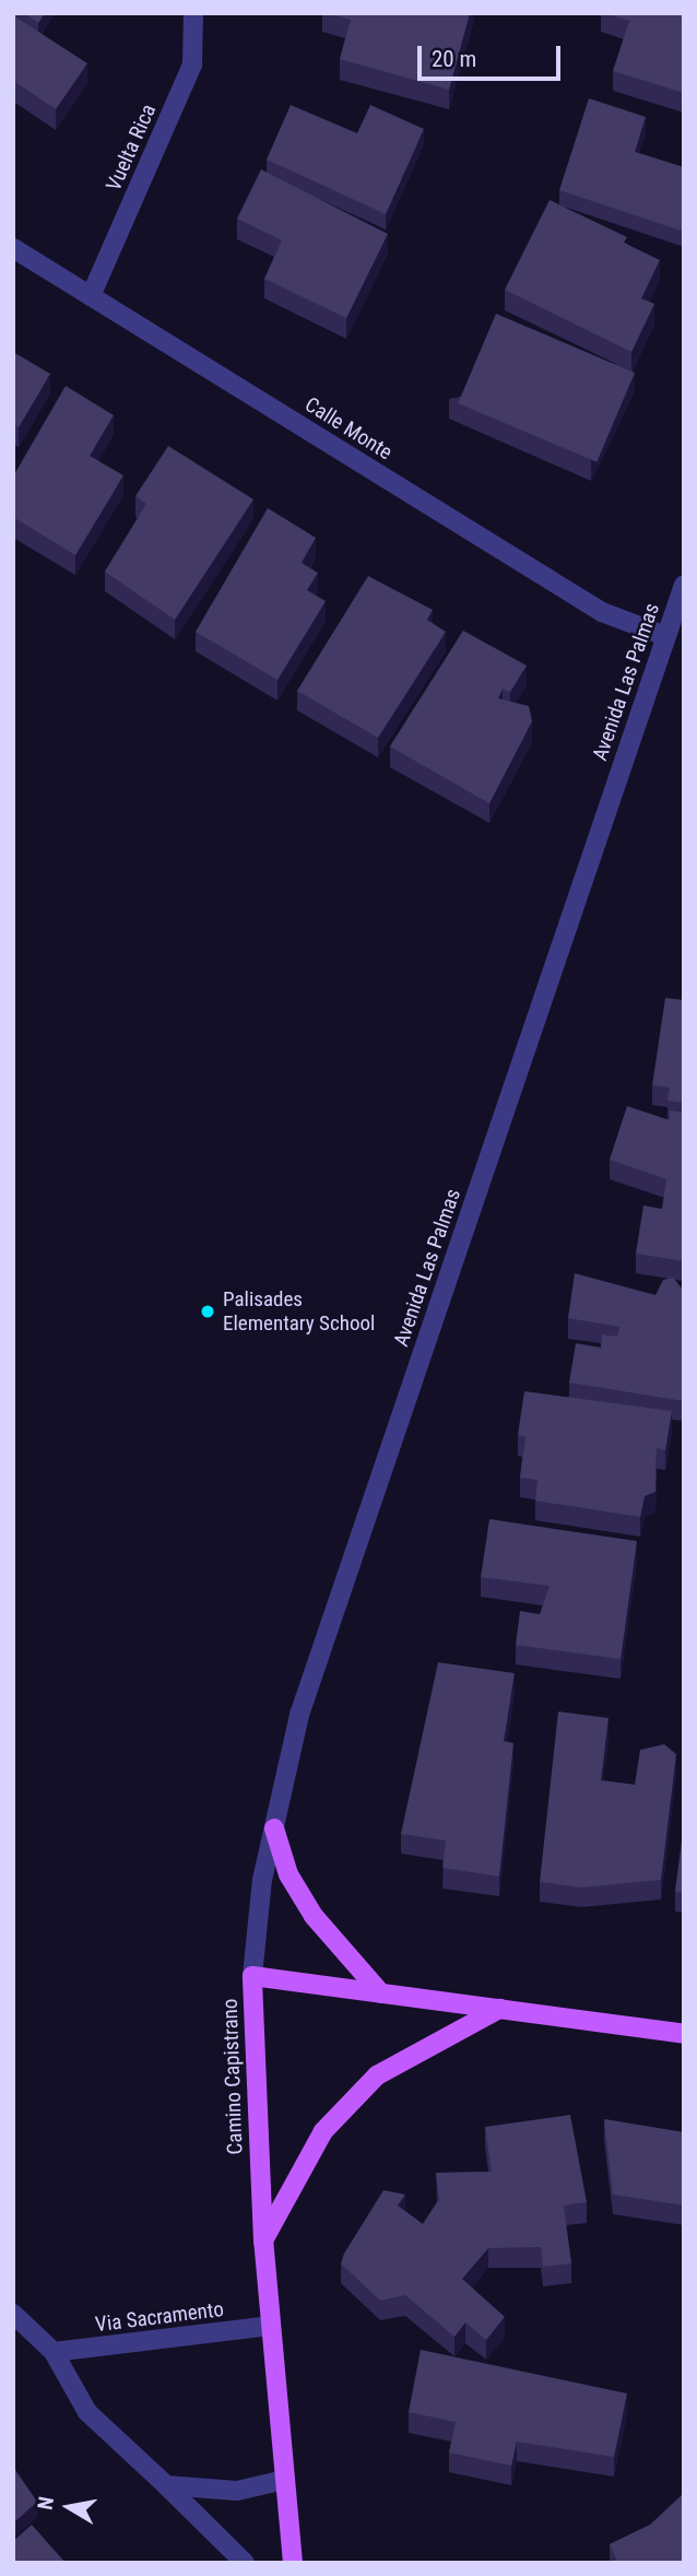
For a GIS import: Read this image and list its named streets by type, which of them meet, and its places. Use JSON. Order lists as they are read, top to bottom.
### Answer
{
  "streets": {
    "main road": ["Camino Capistrano"],
    "street": [
      "Vuelta Rica",
      "Calle Monte",
      "Avenida Las Palmas",
      "Via Sacramento"
    ]
  },
  "crossings": [
    ["Vuelta Rica", "Calle Monte"],
    ["Calle Monte", "Avenida Las Palmas"],
    ["Avenida Las Palmas", "Camino Capistrano"],
    ["Camino Capistrano", "Via Sacramento"]
  ],
  "places": ["Palisades Elementary School"],
  "scale_bar": "20 m",
  "north": "left"
}
